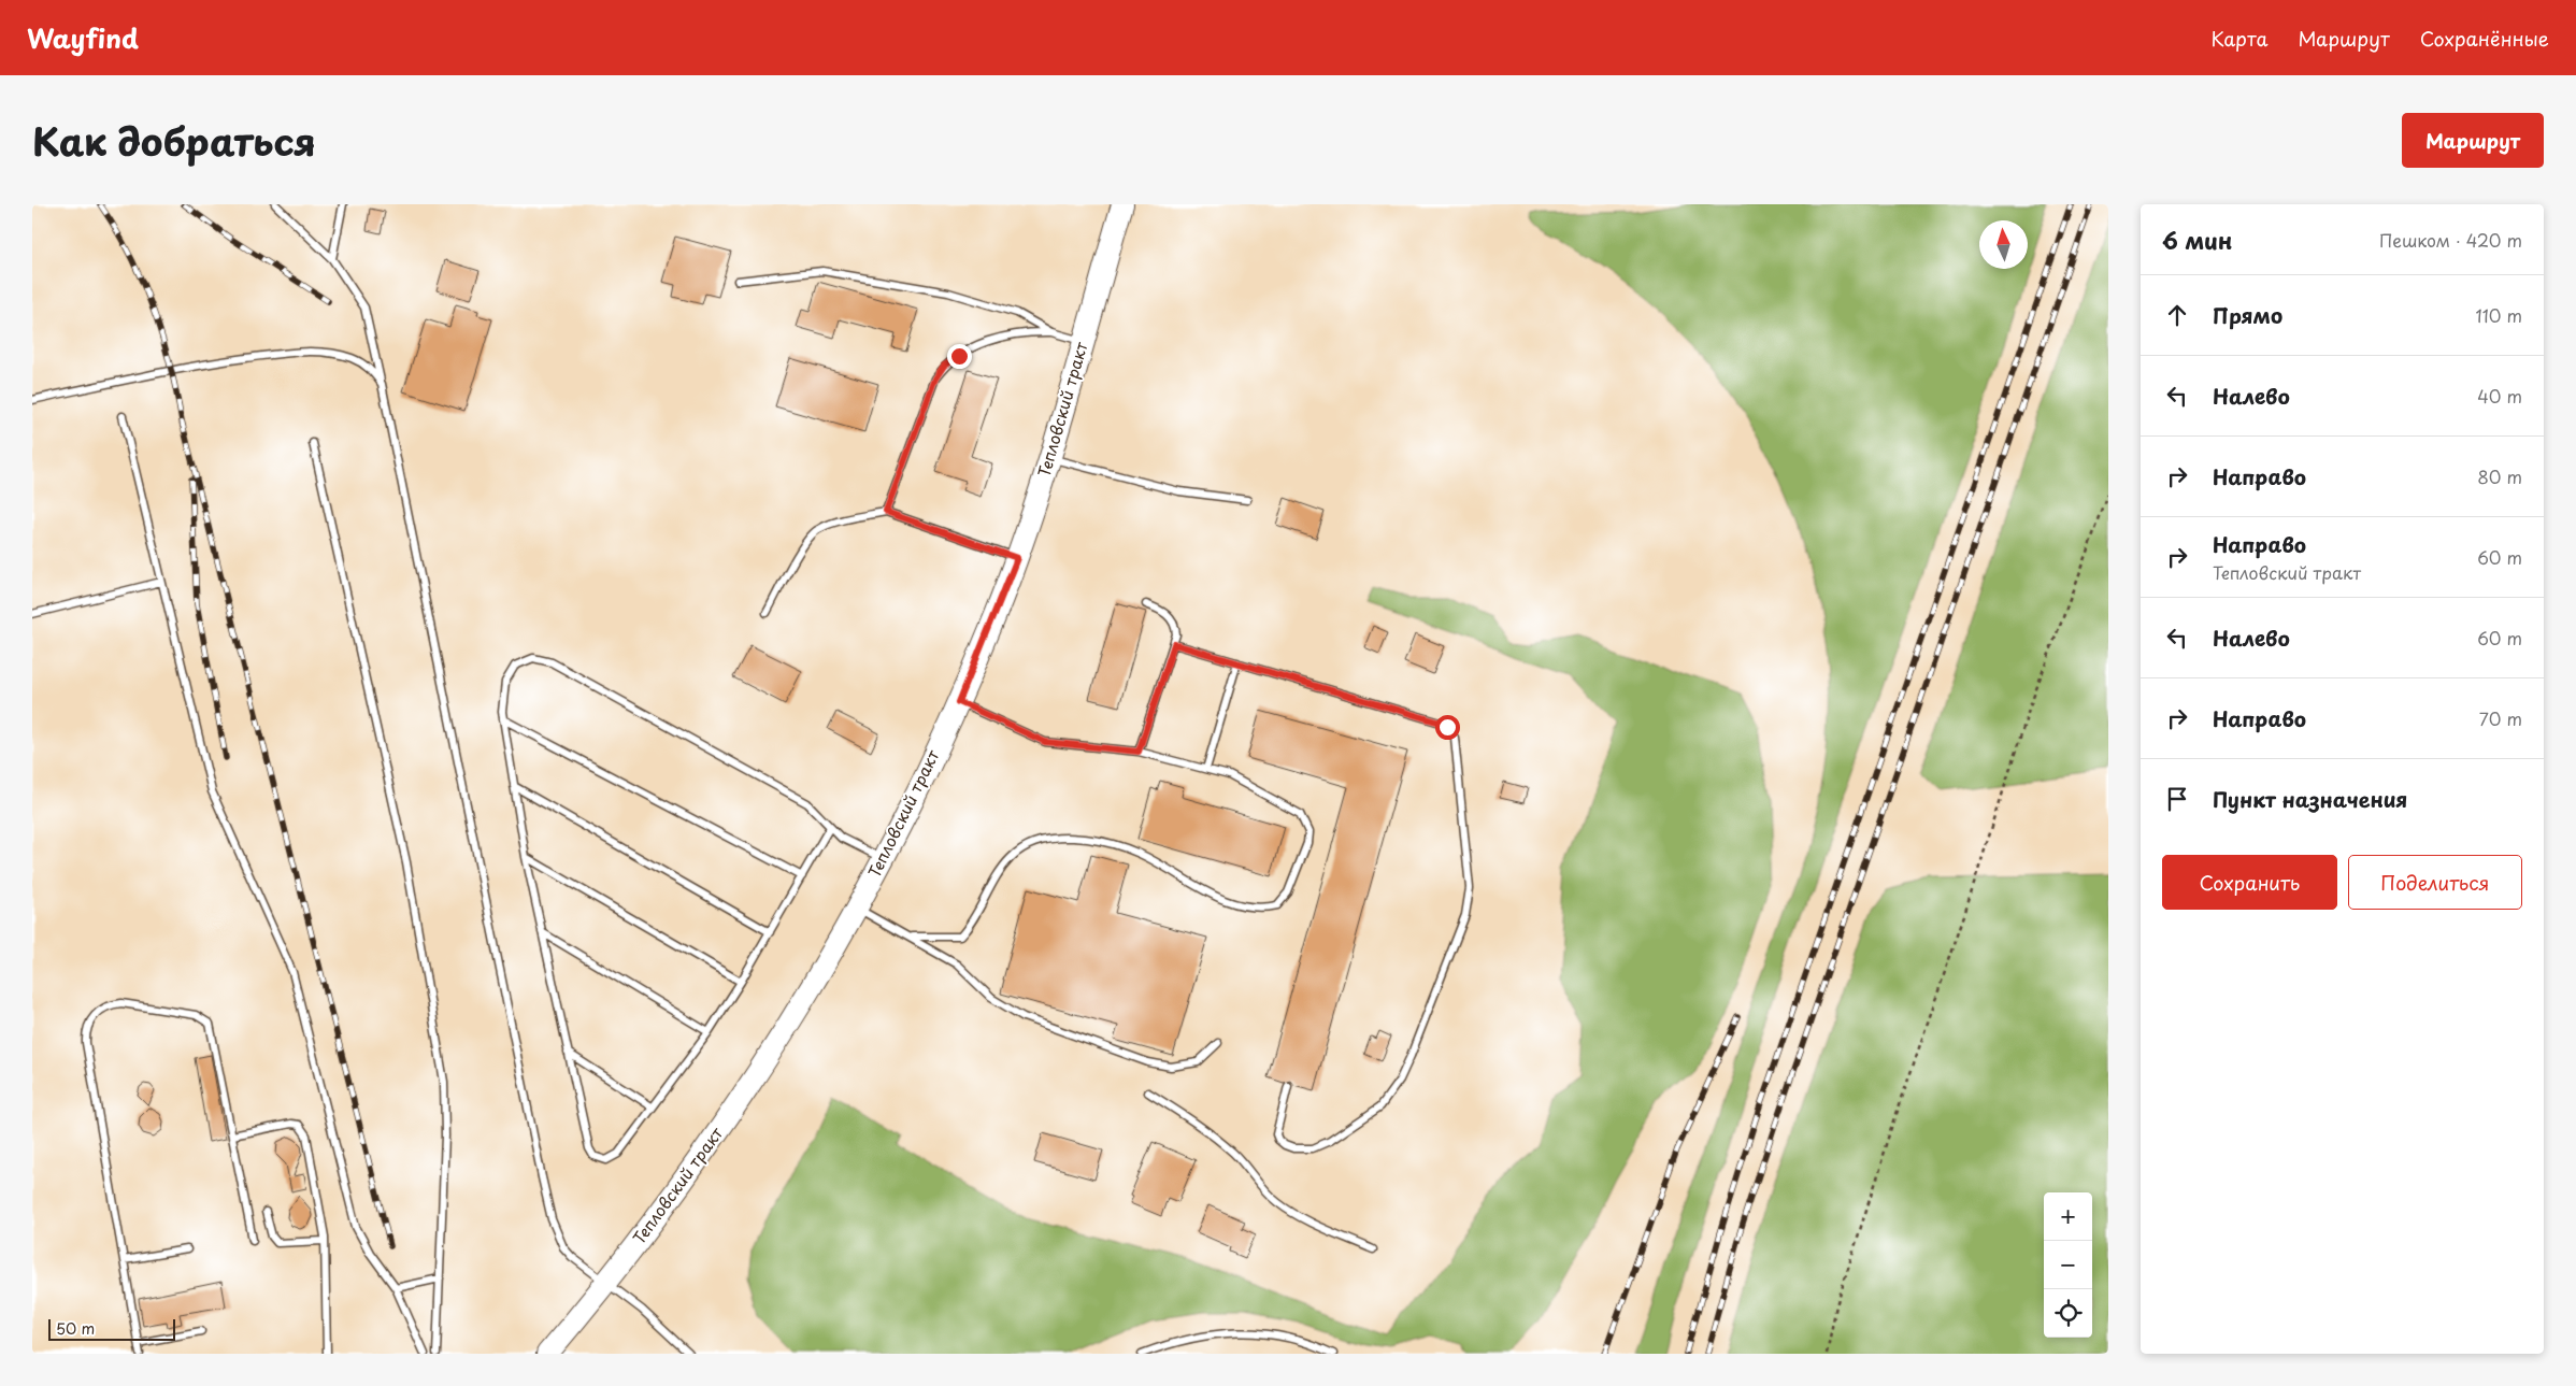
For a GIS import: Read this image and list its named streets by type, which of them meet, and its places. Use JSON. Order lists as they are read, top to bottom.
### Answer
{
  "streets": {
    "main road": ["Тепловский тракт"]
  },
  "scale_bar": "50 m",
  "north": "top",
  "page": {
    "header": "Wayfind",
    "nav": ["Карта", "Маршрут", "Сохранённые"],
    "title": "Как добраться",
    "buttons": [
      "Маршрут",
      ["Сохранить", "Поделиться"]
    ],
    "heading": ["6 мин", "Пешком · 420 m"],
    "list": [
      ["Прямо", "110 m"],
      ["Налево", "40 m"],
      ["Направо", "80 m"],
      ["Направо", "Тепловский тракт", "60 m"],
      ["Налево", "60 m"],
      ["Направо", "70 m"],
      "Пункт назначения"
    ],
    "map_buttons": ["+", "−"],
    "scale": "50 m"
  }
}
